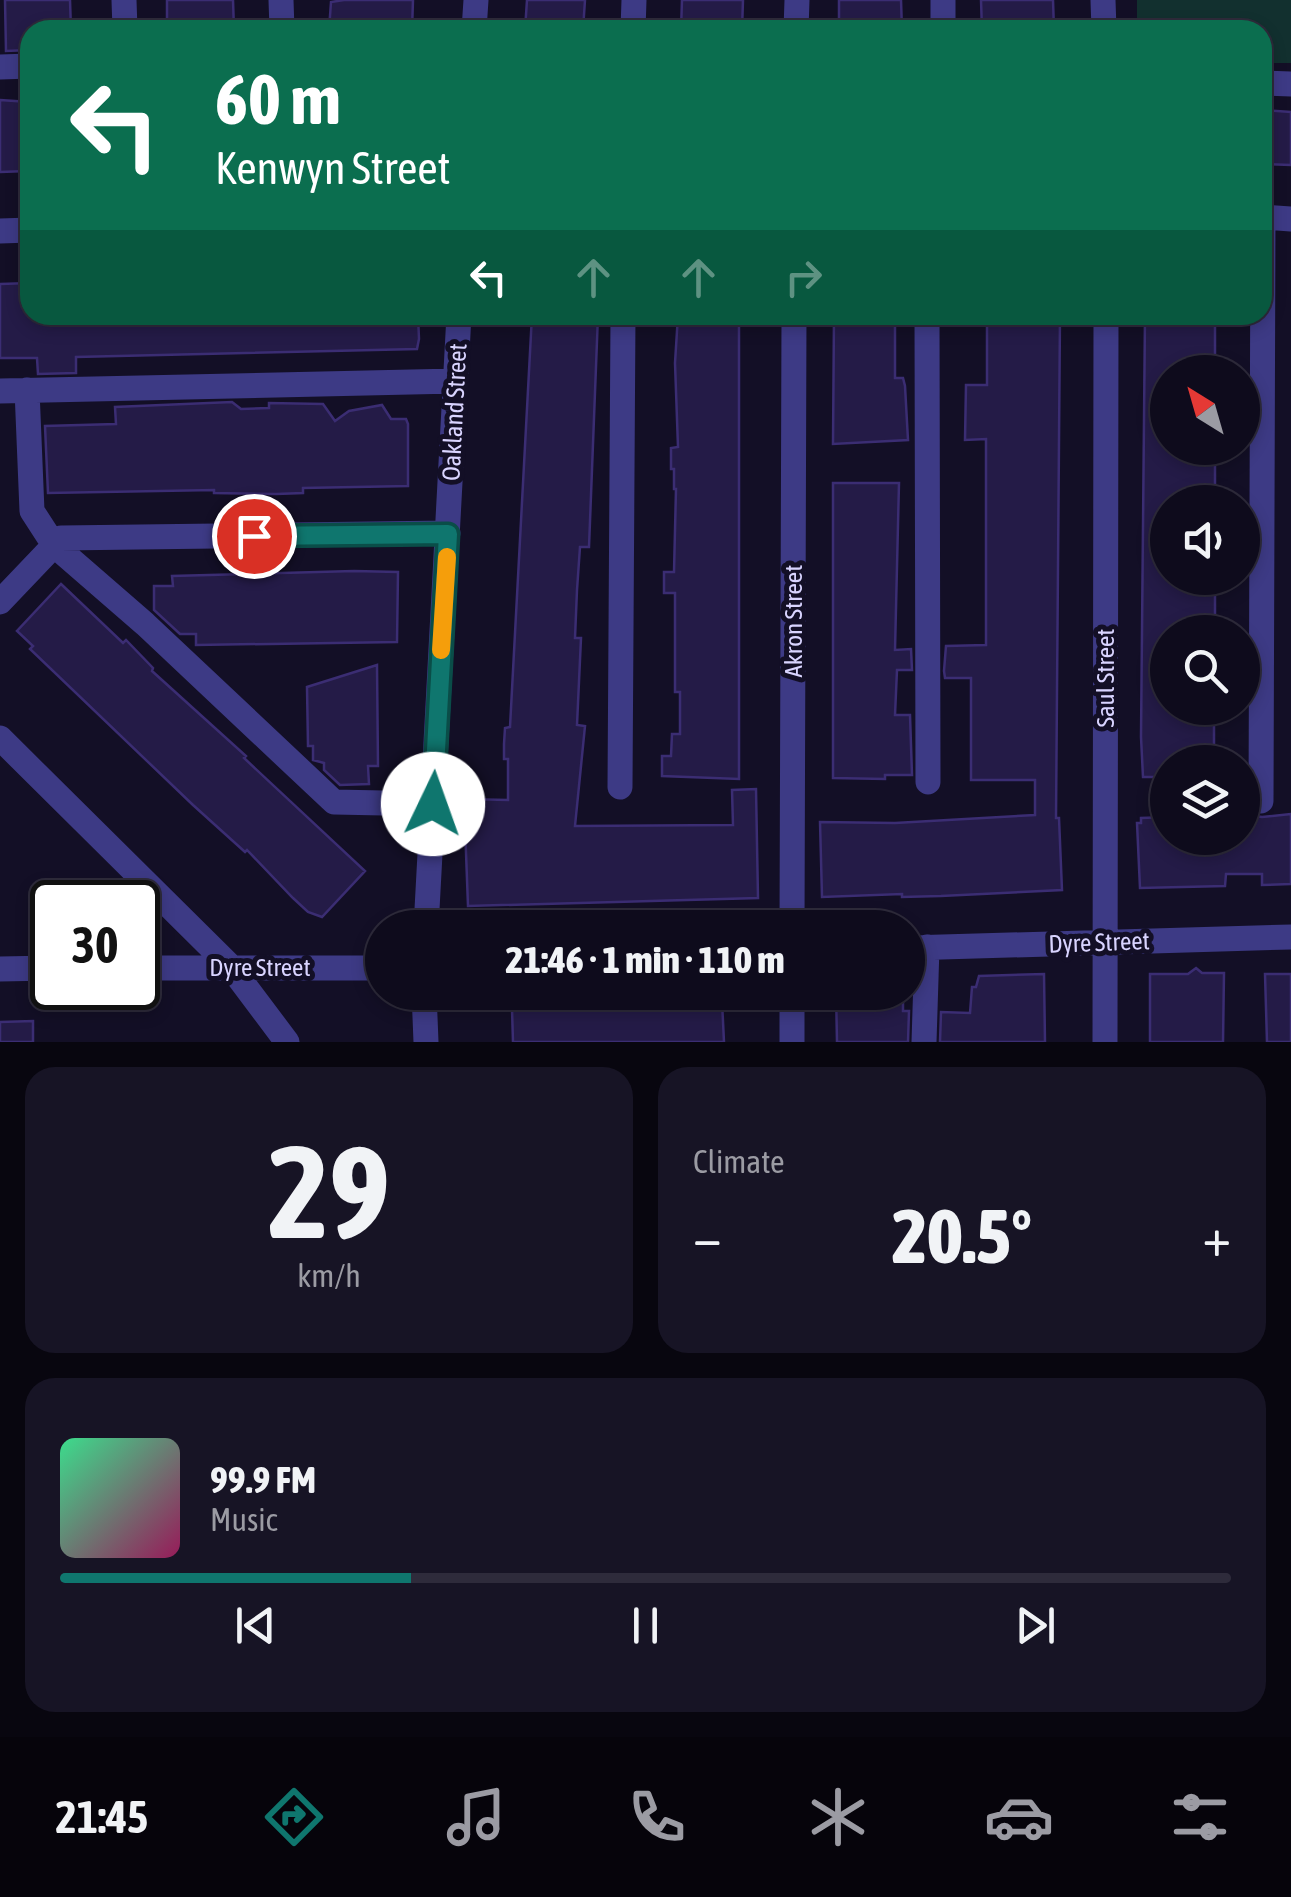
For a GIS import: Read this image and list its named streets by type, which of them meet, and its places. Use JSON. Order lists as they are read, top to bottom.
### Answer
{
  "streets": {
    "street": [
      "Oakland Street",
      "Akron Street",
      "Saul Street",
      "Dyre Street"
    ]
  },
  "crossings": [
    ["Saul Street", "Dyre Street"]
  ],
  "north": "top left",
  "page": {
    "turn": ["60 m", "Kenwyn Street"],
    "limit": "30",
    "trip": "21:46 · 1 min · 110 m",
    "tile": [
      ["29", "km/h"],
      "Climate"
    ],
    "heat": ["−", "20.5°", "+"],
    "song": ["99.9 FM", "Music"],
    "tabs": "21:45"
  }
}
